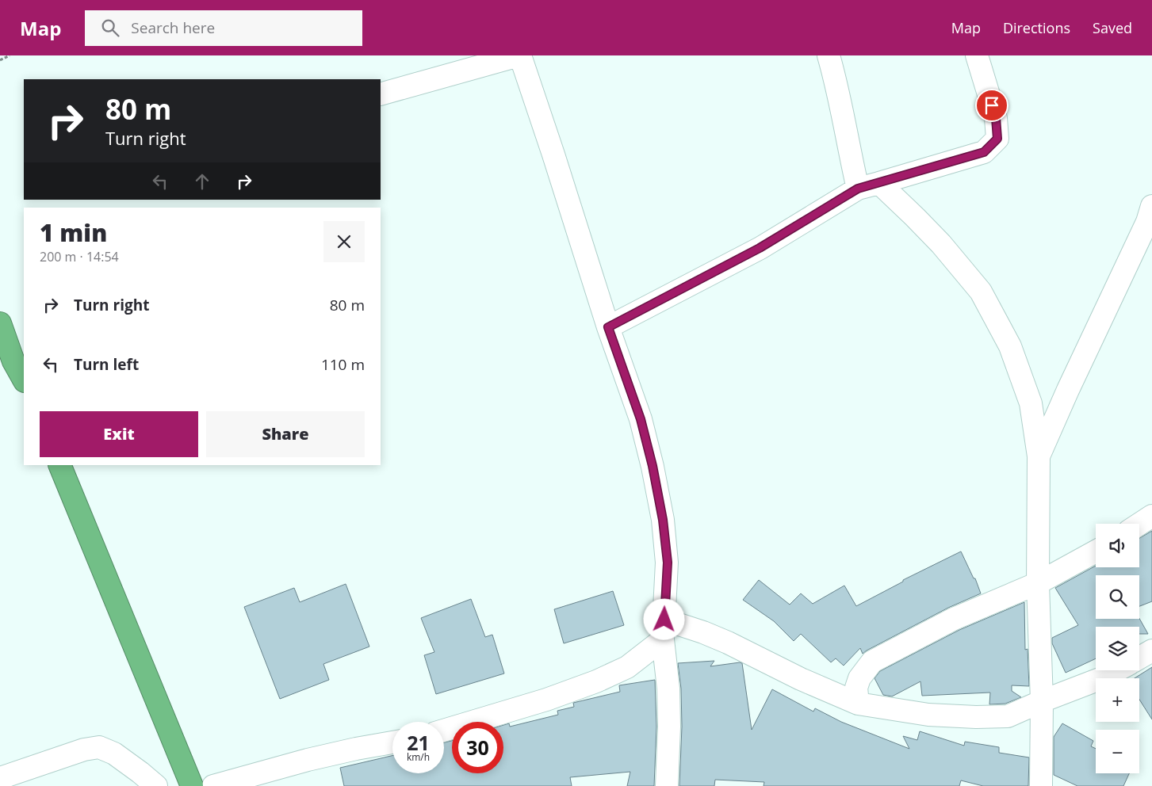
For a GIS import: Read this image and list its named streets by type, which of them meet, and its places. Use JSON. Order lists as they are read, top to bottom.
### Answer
{
  "page": {
    "header": "Map",
    "search": "Search here",
    "nav": ["Map", "Directions", "Saved"],
    "turn": ["80 m", "Turn right"],
    "heading": ["1 min", "200 m · 14:54"],
    "list": [
      {
        "name": "Turn right",
        "value": "80 m"
      },
      {
        "name": "Turn left",
        "value": "110 m"
      }
    ],
    "buttons": ["Exit", "Share"],
    "map_buttons": ["+", "−"],
    "speed": "21 km/h",
    "limit": "30"
  }
}
